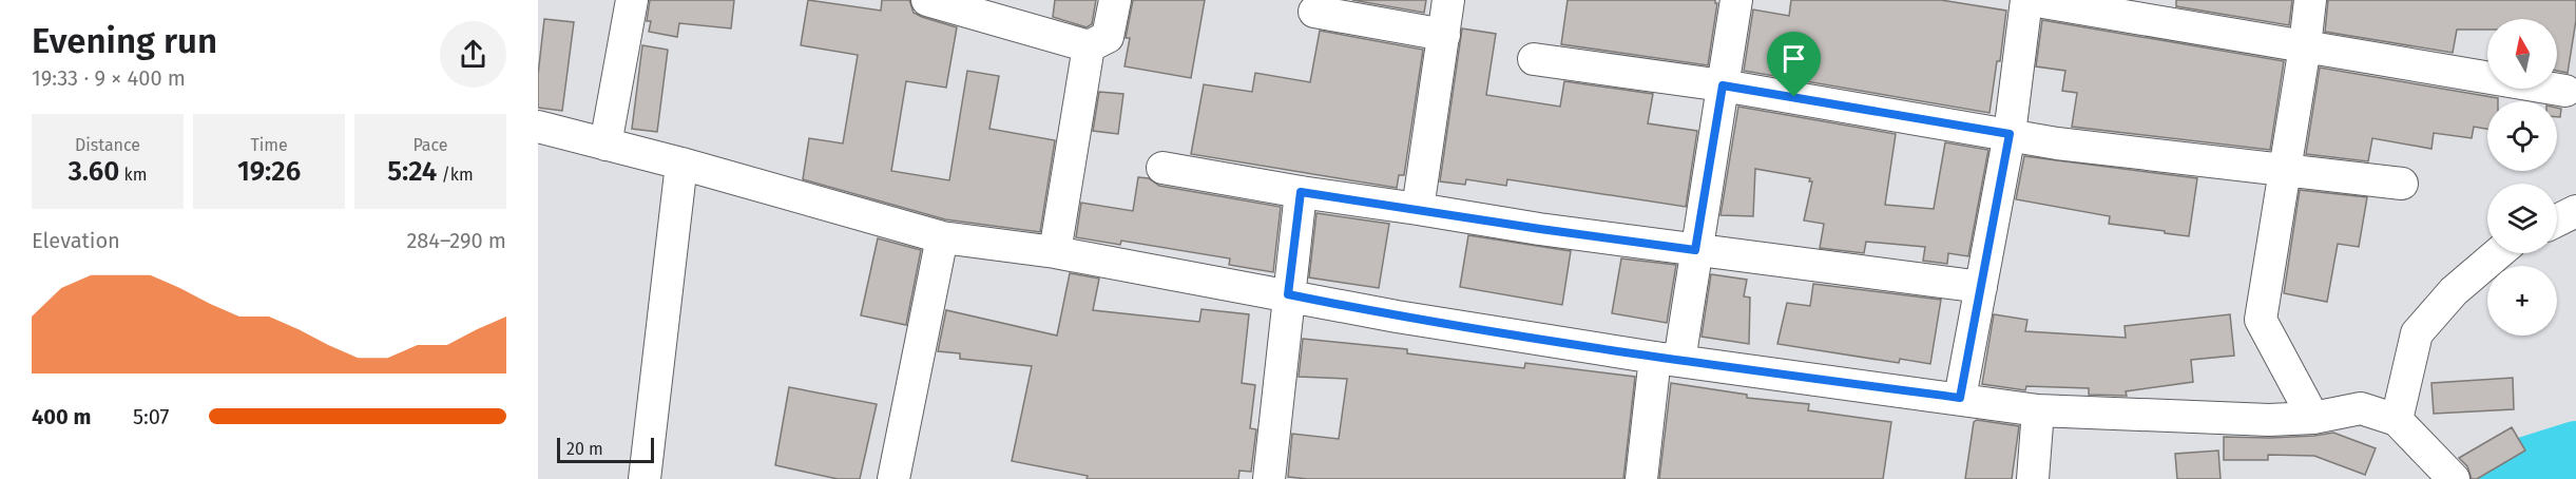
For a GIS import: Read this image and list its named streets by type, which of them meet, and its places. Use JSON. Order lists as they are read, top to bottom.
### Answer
{
  "scale_bar": "20 m",
  "north": "top",
  "page": {
    "heading": ["Evening run", "19:33 · 9 × 400 m"],
    "map_buttons": "+",
    "stats": [
      ["Distance", "3.60 km"],
      ["Time", "19:26"],
      ["Pace", "5:24 /km"]
    ],
    "chart": ["Elevation", "284–290 m"],
    "list": [
      {
        "name": "400 m",
        "note": "5:07"
      }
    ],
    "scale": "20 m"
  }
}
